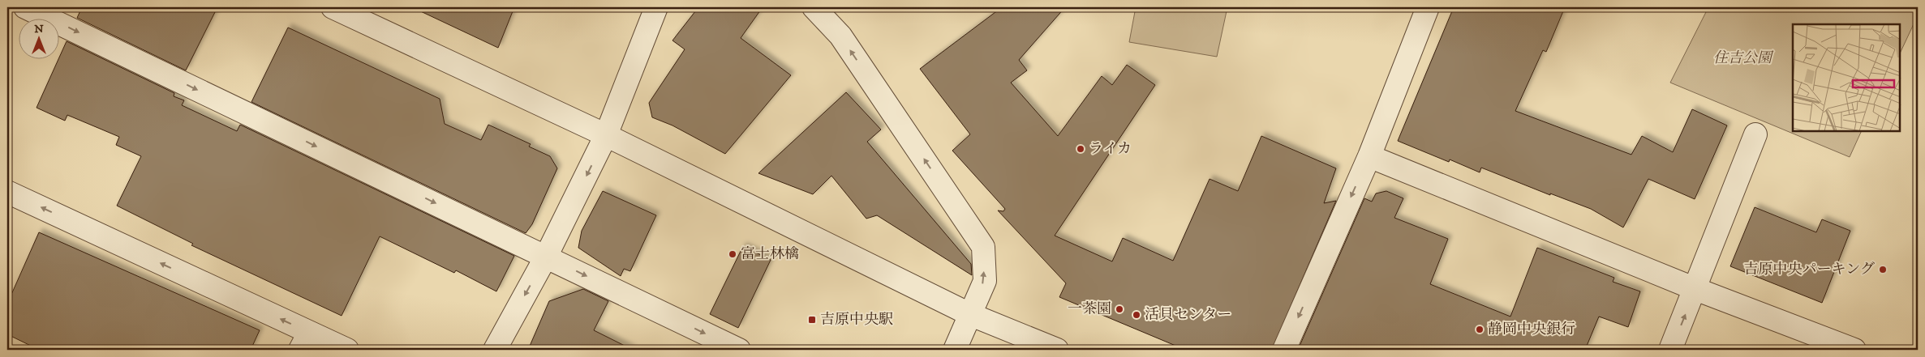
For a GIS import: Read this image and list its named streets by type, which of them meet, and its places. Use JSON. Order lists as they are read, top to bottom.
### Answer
{
  "parks": ["住吉公園"],
  "places": {
    "other": [
      "ライカ",
      "富士林檎",
      "吉原中央パーキング",
      "一茶園",
      "活貝センター",
      "静岡中央銀行"
    ],
    "transit": ["吉原中央駅"]
  },
  "north": "top"
}
